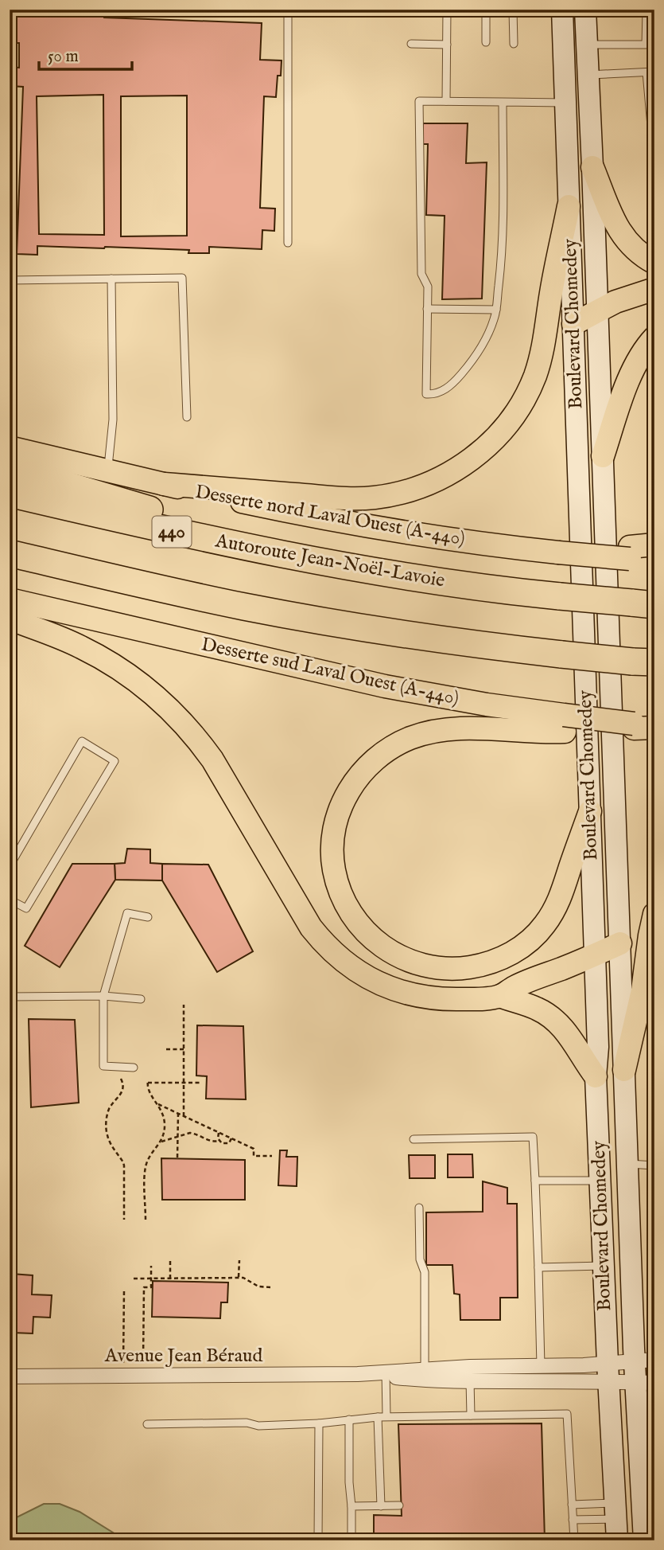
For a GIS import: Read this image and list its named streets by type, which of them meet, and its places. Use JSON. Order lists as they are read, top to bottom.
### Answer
{
  "streets": {
    "highway": ["440", "Autoroute Jean-Noël-Lavoie"],
    "main road": ["Desserte nord Laval Ouest (A-440)", "Desserte sud Laval Ouest (A-440)"],
    "street": ["Boulevard Chomedey", "Avenue Jean Béraud"]
  },
  "crossings": [
    ["Boulevard Chomedey", "Avenue Jean Béraud"]
  ],
  "scale_bar": "50 m"
}
